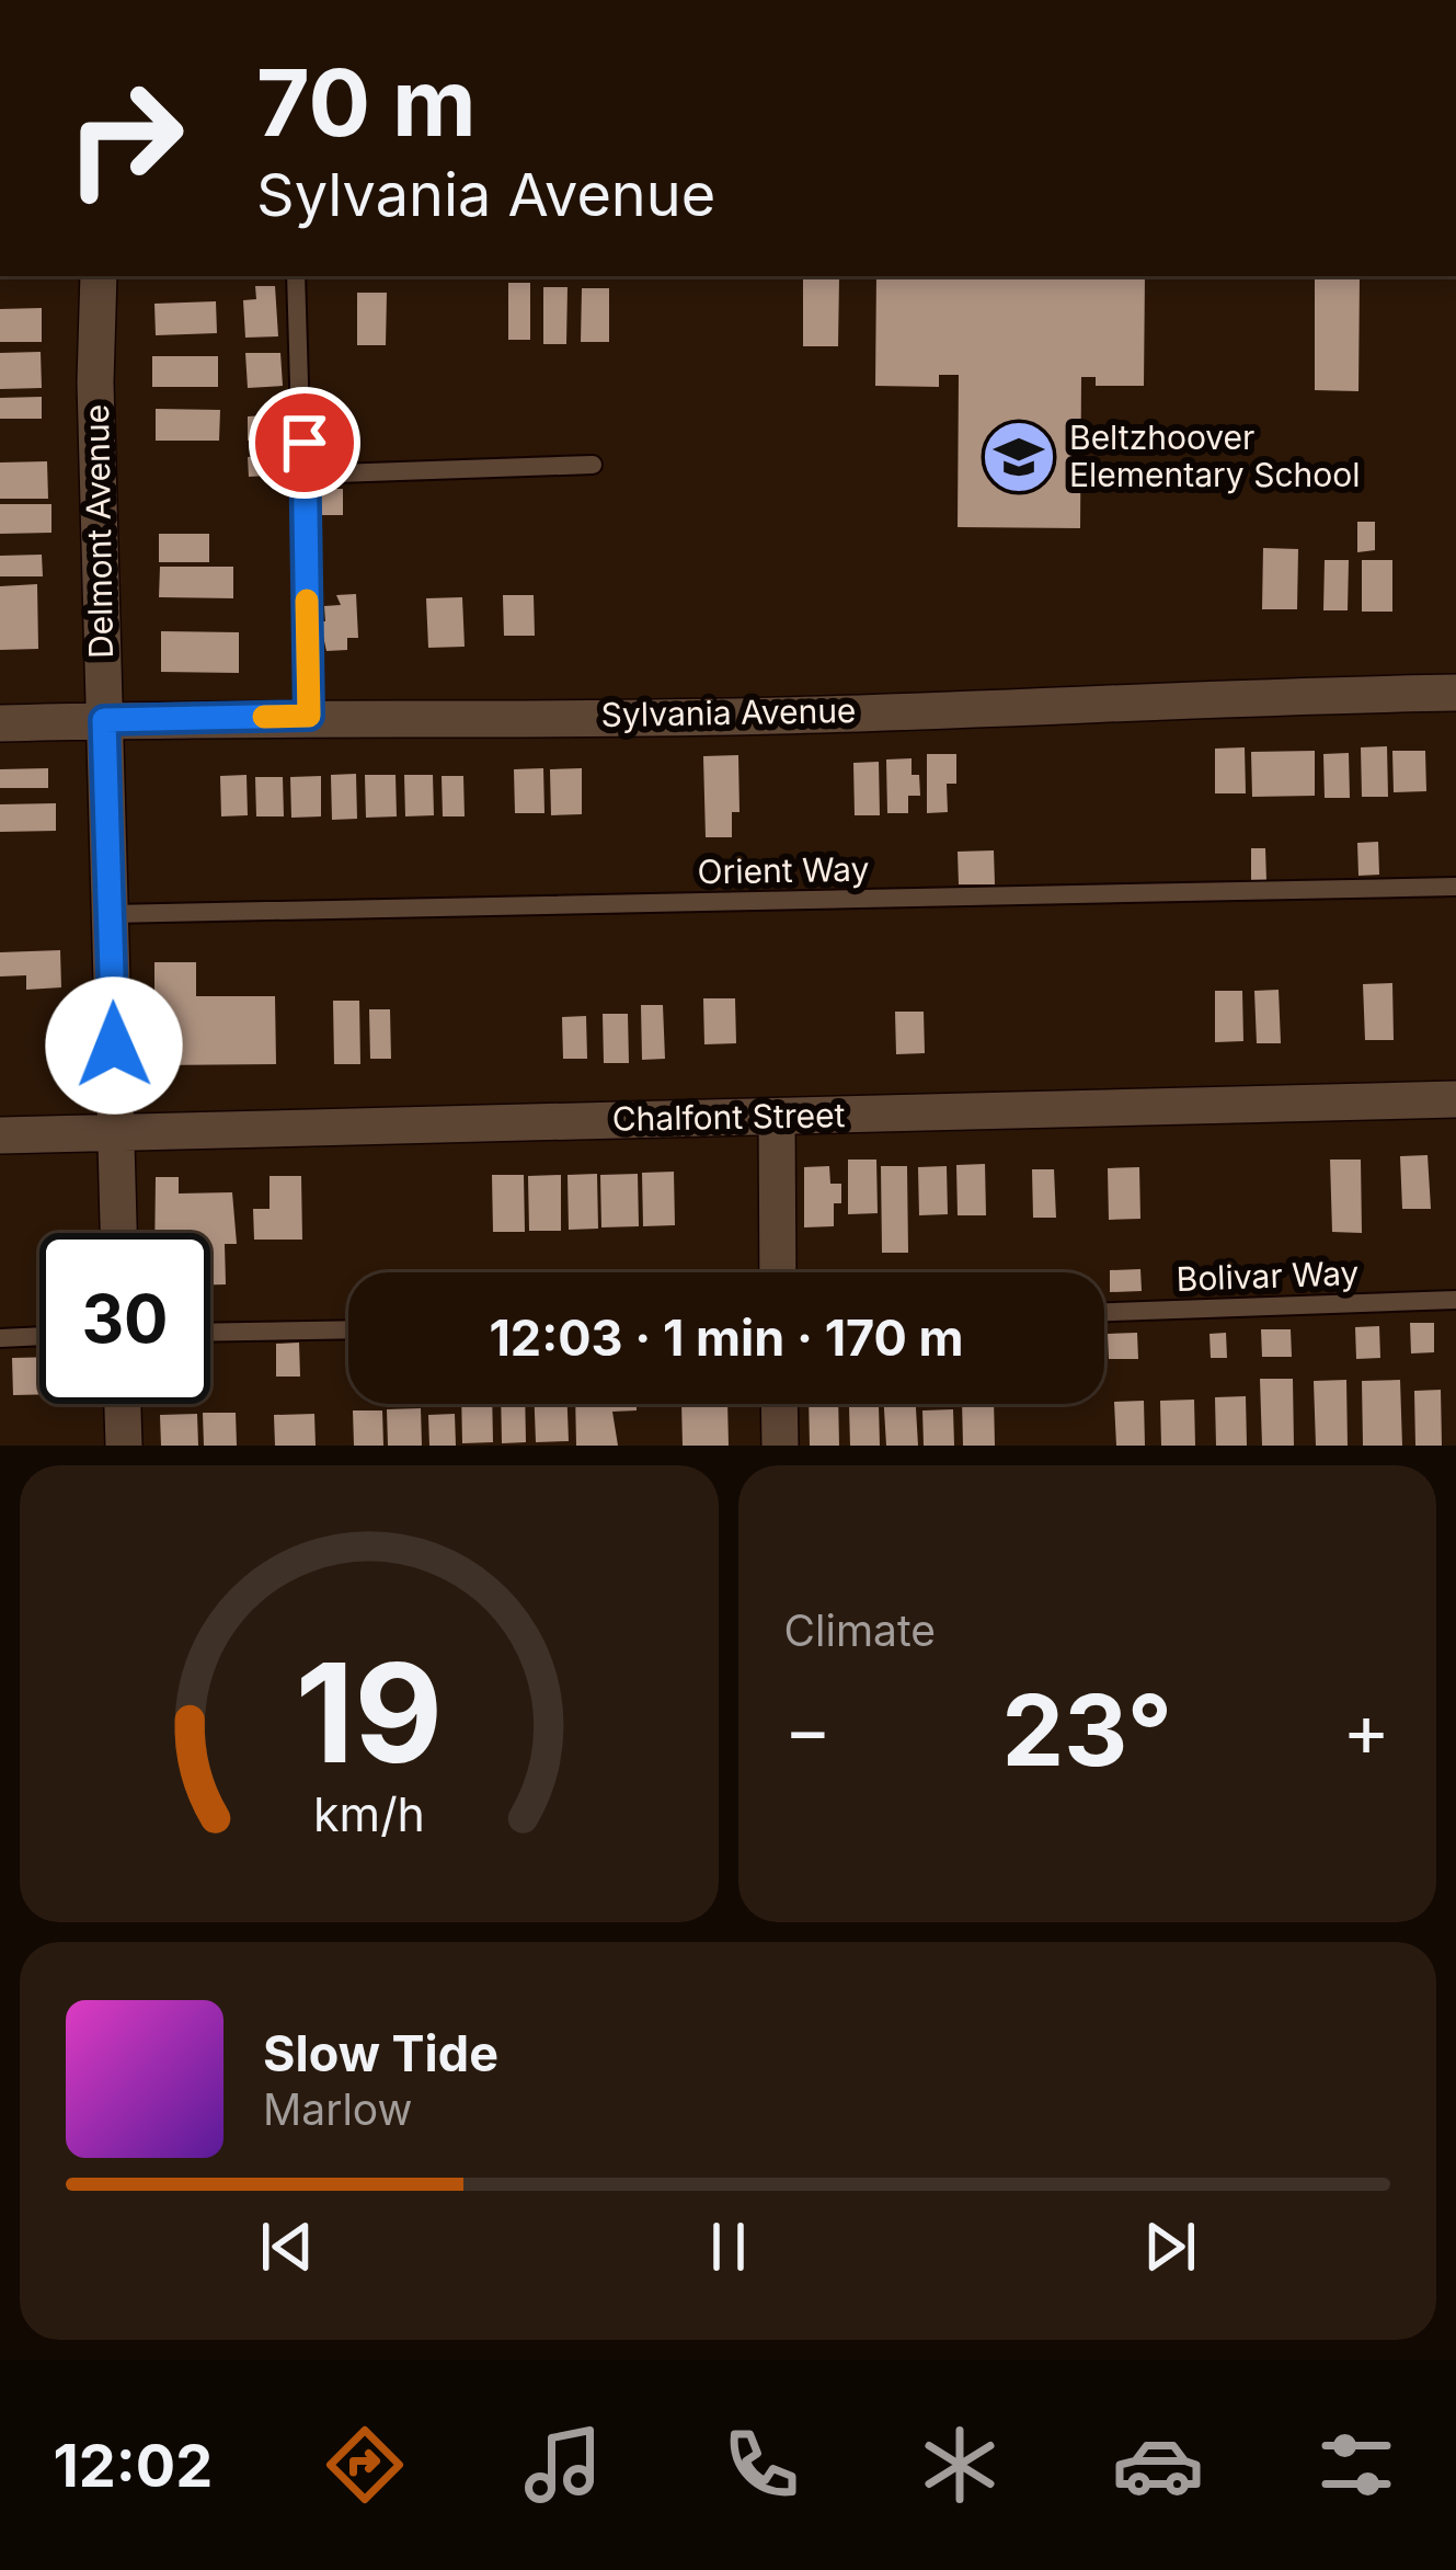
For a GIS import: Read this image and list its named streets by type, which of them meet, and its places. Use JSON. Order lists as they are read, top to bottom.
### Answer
{
  "streets": {
    "street": ["Delmont Avenue", "Sylvania Avenue", "Chalfont Street"],
    "lane": ["Orient Way", "Bolivar Way"]
  },
  "crossings": [
    ["Delmont Avenue", "Sylvania Avenue"],
    ["Delmont Avenue", "Orient Way"],
    ["Delmont Avenue", "Chalfont Street"]
  ],
  "places": {
    "school or university": ["Beltzhoover Elementary School"]
  },
  "page": {
    "turn": ["70 m", "Sylvania Avenue"],
    "limit": "30",
    "trip": "12:03 · 1 min · 170 m",
    "tile": "Climate",
    "heat": ["−", "23°", "+"],
    "song": ["Slow Tide", "Marlow"],
    "tabs": "12:02",
    "gauge": ["19", "km/h"]
  }
}
